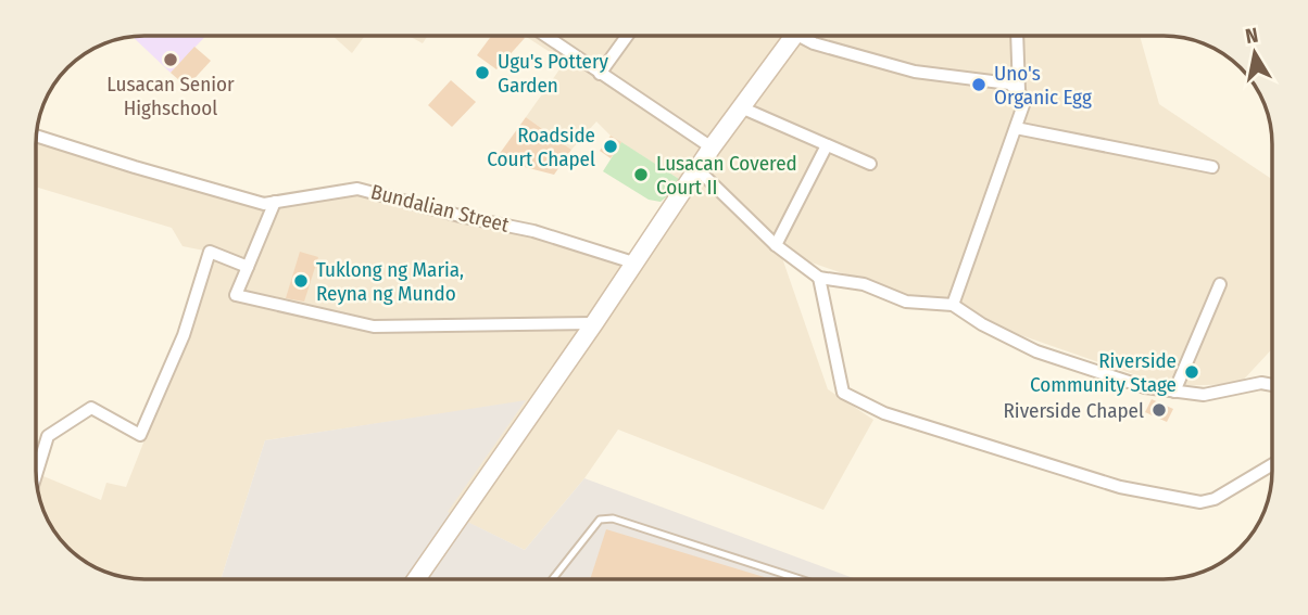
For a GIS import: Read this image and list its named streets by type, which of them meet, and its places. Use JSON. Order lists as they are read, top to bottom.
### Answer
{
  "streets": {
    "street": ["Bundalian Street"]
  },
  "places": [
    "Lusacan Senior Highschool",
    "Ugu's Pottery Garden",
    "Uno's Organic Egg",
    "Roadside Court Chapel",
    "Lusacan Covered Court II",
    "Tuklong ng Maria, Reyna ng Mundo",
    "Riverside Community Stage",
    "Riverside Chapel"
  ],
  "north": "top"
}
